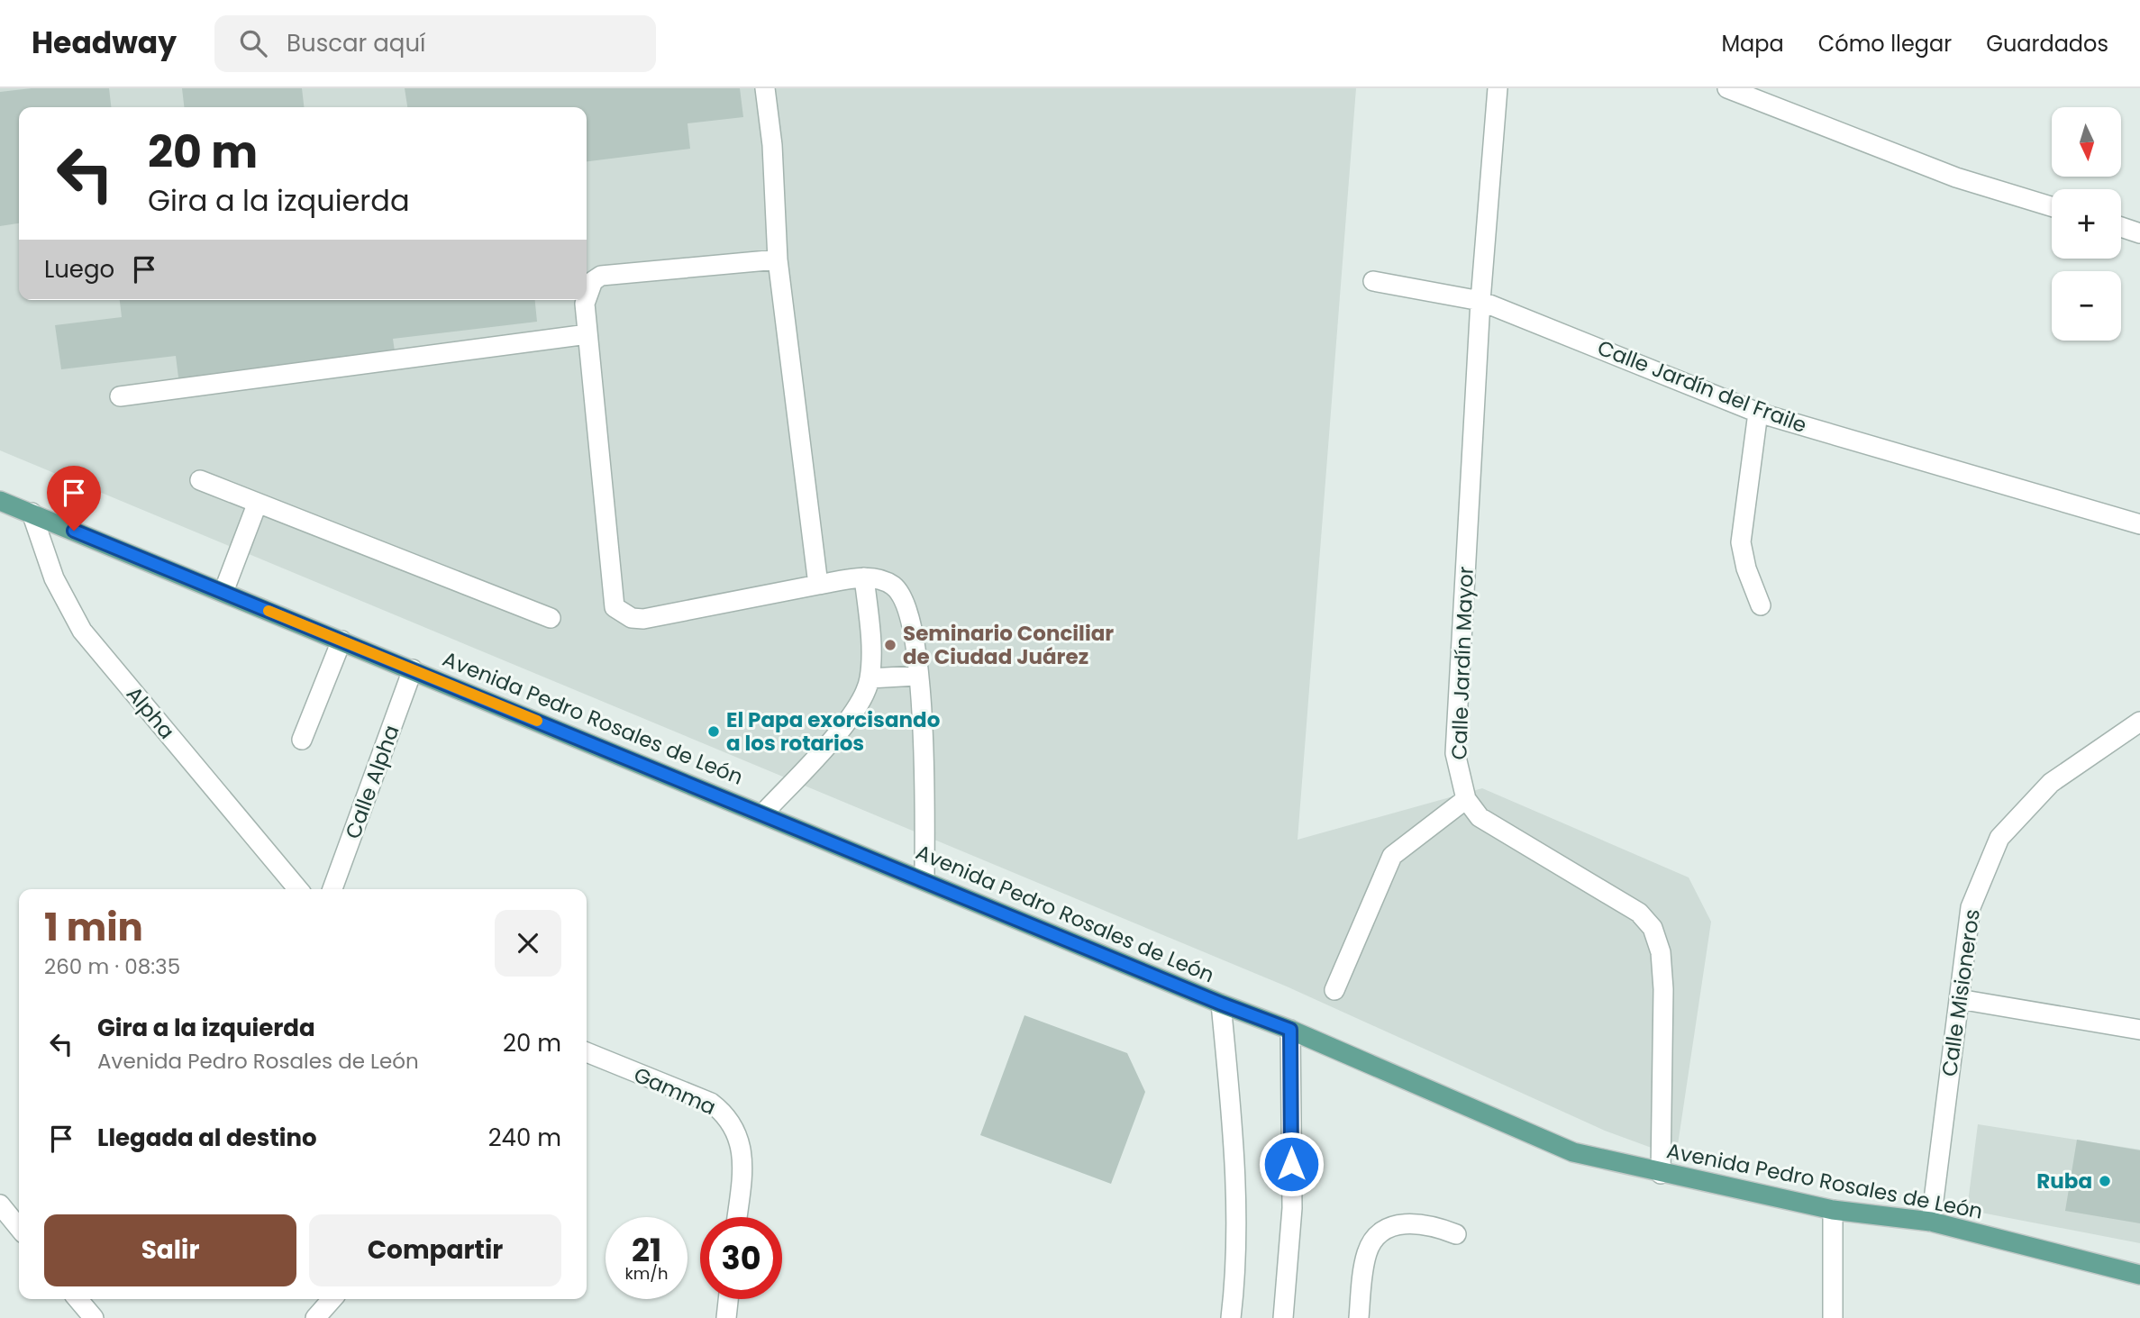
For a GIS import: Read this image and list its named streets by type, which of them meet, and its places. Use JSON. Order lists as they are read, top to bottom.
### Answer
{
  "streets": {
    "main road": ["Avenida Pedro Rosales de León"],
    "street": [
      "Calle Jardín del Fraile",
      "Calle Jardín Mayor",
      "Alpha",
      "Calle Alpha",
      "Calle Misioneros",
      "Gamma"
    ]
  },
  "crossings": [
    ["Calle Jardín del Fraile", "Calle Jardín Mayor"],
    ["Calle Jardín Mayor", "Avenida Pedro Rosales de León"],
    ["Alpha", "Avenida Pedro Rosales de León"],
    ["Avenida Pedro Rosales de León", "Calle Alpha"],
    ["Avenida Pedro Rosales de León", "Calle Misioneros"]
  ],
  "places": ["Seminario Conciliar de Ciudad Juárez", "El Papa exorcisando a los rotarios", "Ruba"],
  "north": "bottom",
  "page": {
    "header": "Headway",
    "search": "Buscar aquí",
    "nav": ["Mapa", "Cómo llegar", "Guardados"],
    "map_buttons": ["+", "−"],
    "turn": ["20 m", "Gira a la izquierda"],
    "then": "Luego",
    "heading": ["1 min", "260 m · 08:35"],
    "list": [
      {
        "name": "Gira a la izquierda",
        "note": "Avenida Pedro Rosales de León",
        "value": "20 m"
      },
      {
        "name": "Llegada al destino",
        "value": "240 m"
      }
    ],
    "buttons": ["Salir", "Compartir"],
    "speed": "21 km/h",
    "limit": "30"
  }
}
